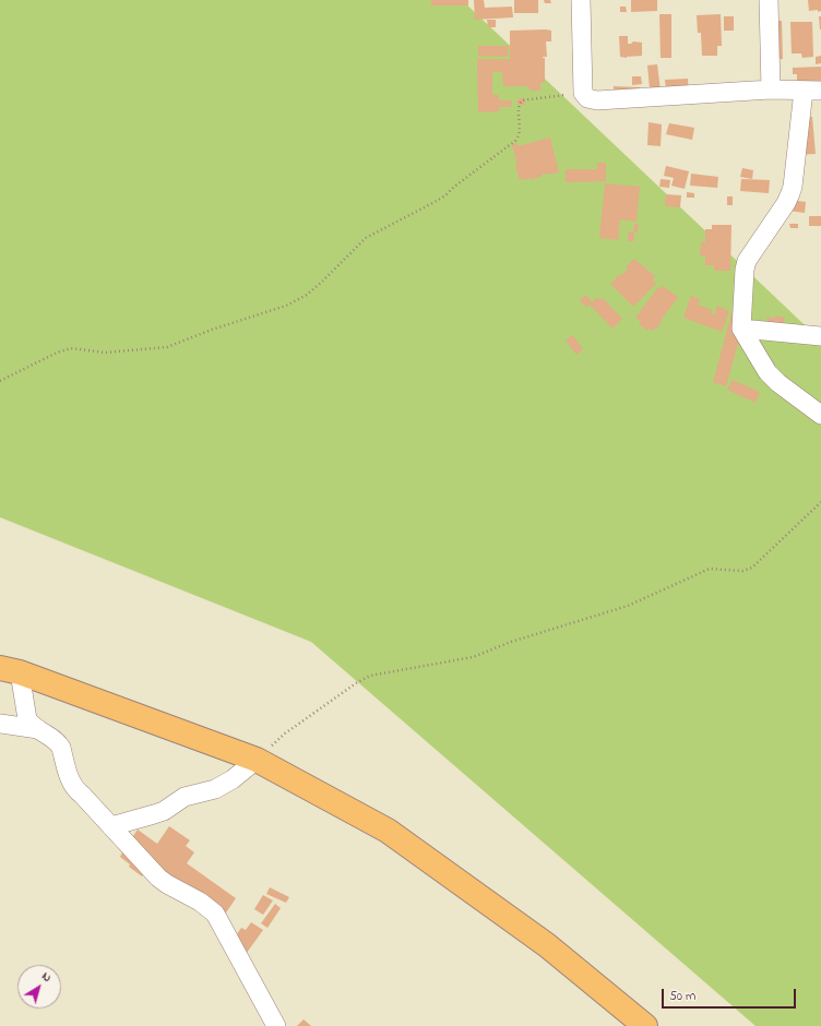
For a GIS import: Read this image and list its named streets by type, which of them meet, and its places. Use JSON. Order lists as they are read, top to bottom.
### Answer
{
  "scale_bar": "50 m",
  "north": "top right"
}
